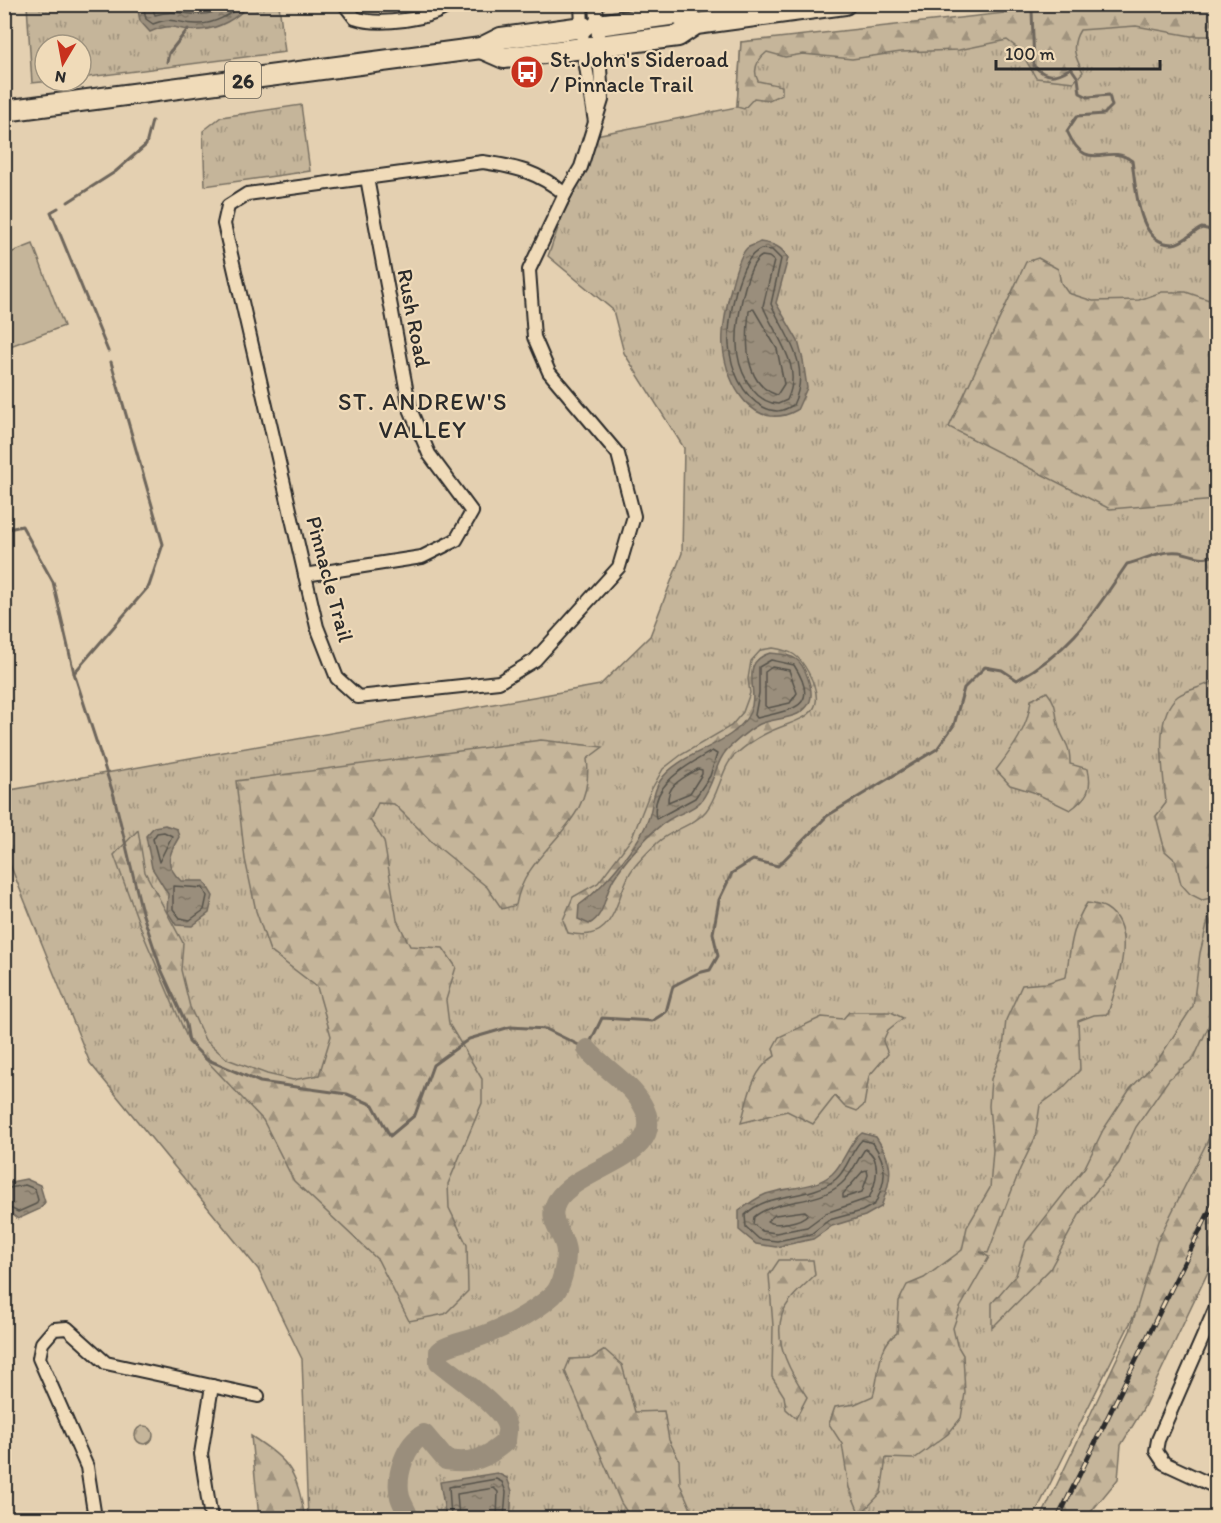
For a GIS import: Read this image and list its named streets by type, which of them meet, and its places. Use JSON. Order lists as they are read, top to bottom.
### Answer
{
  "streets": {
    "main road": ["26"],
    "street": ["Rush Road", "Pinnacle Trail"]
  },
  "crossings": [
    ["26", "Pinnacle Trail"],
    ["Rush Road", "Pinnacle Trail"]
  ],
  "districts": ["ST. ANDREW'S VALLEY"],
  "places": {
    "bus stop": ["St. John's Sideroad / Pinnacle Trail"]
  },
  "scale_bar": "100 m",
  "north": "bottom"
}
